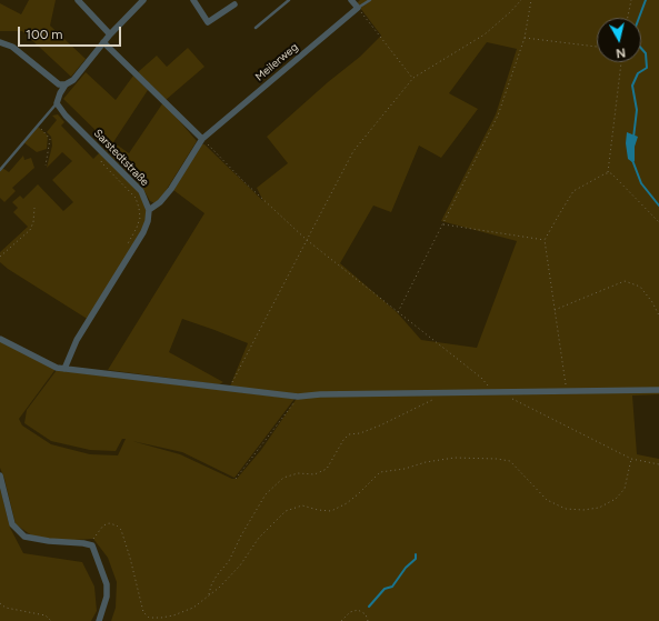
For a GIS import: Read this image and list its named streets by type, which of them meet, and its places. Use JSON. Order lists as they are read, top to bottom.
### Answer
{
  "streets": {
    "street": ["Meilerweg", "Sarstedtstraße"]
  },
  "crossings": [
    ["Meilerweg", "Sarstedtstraße"]
  ],
  "scale_bar": "100 m",
  "north": "bottom"
}
